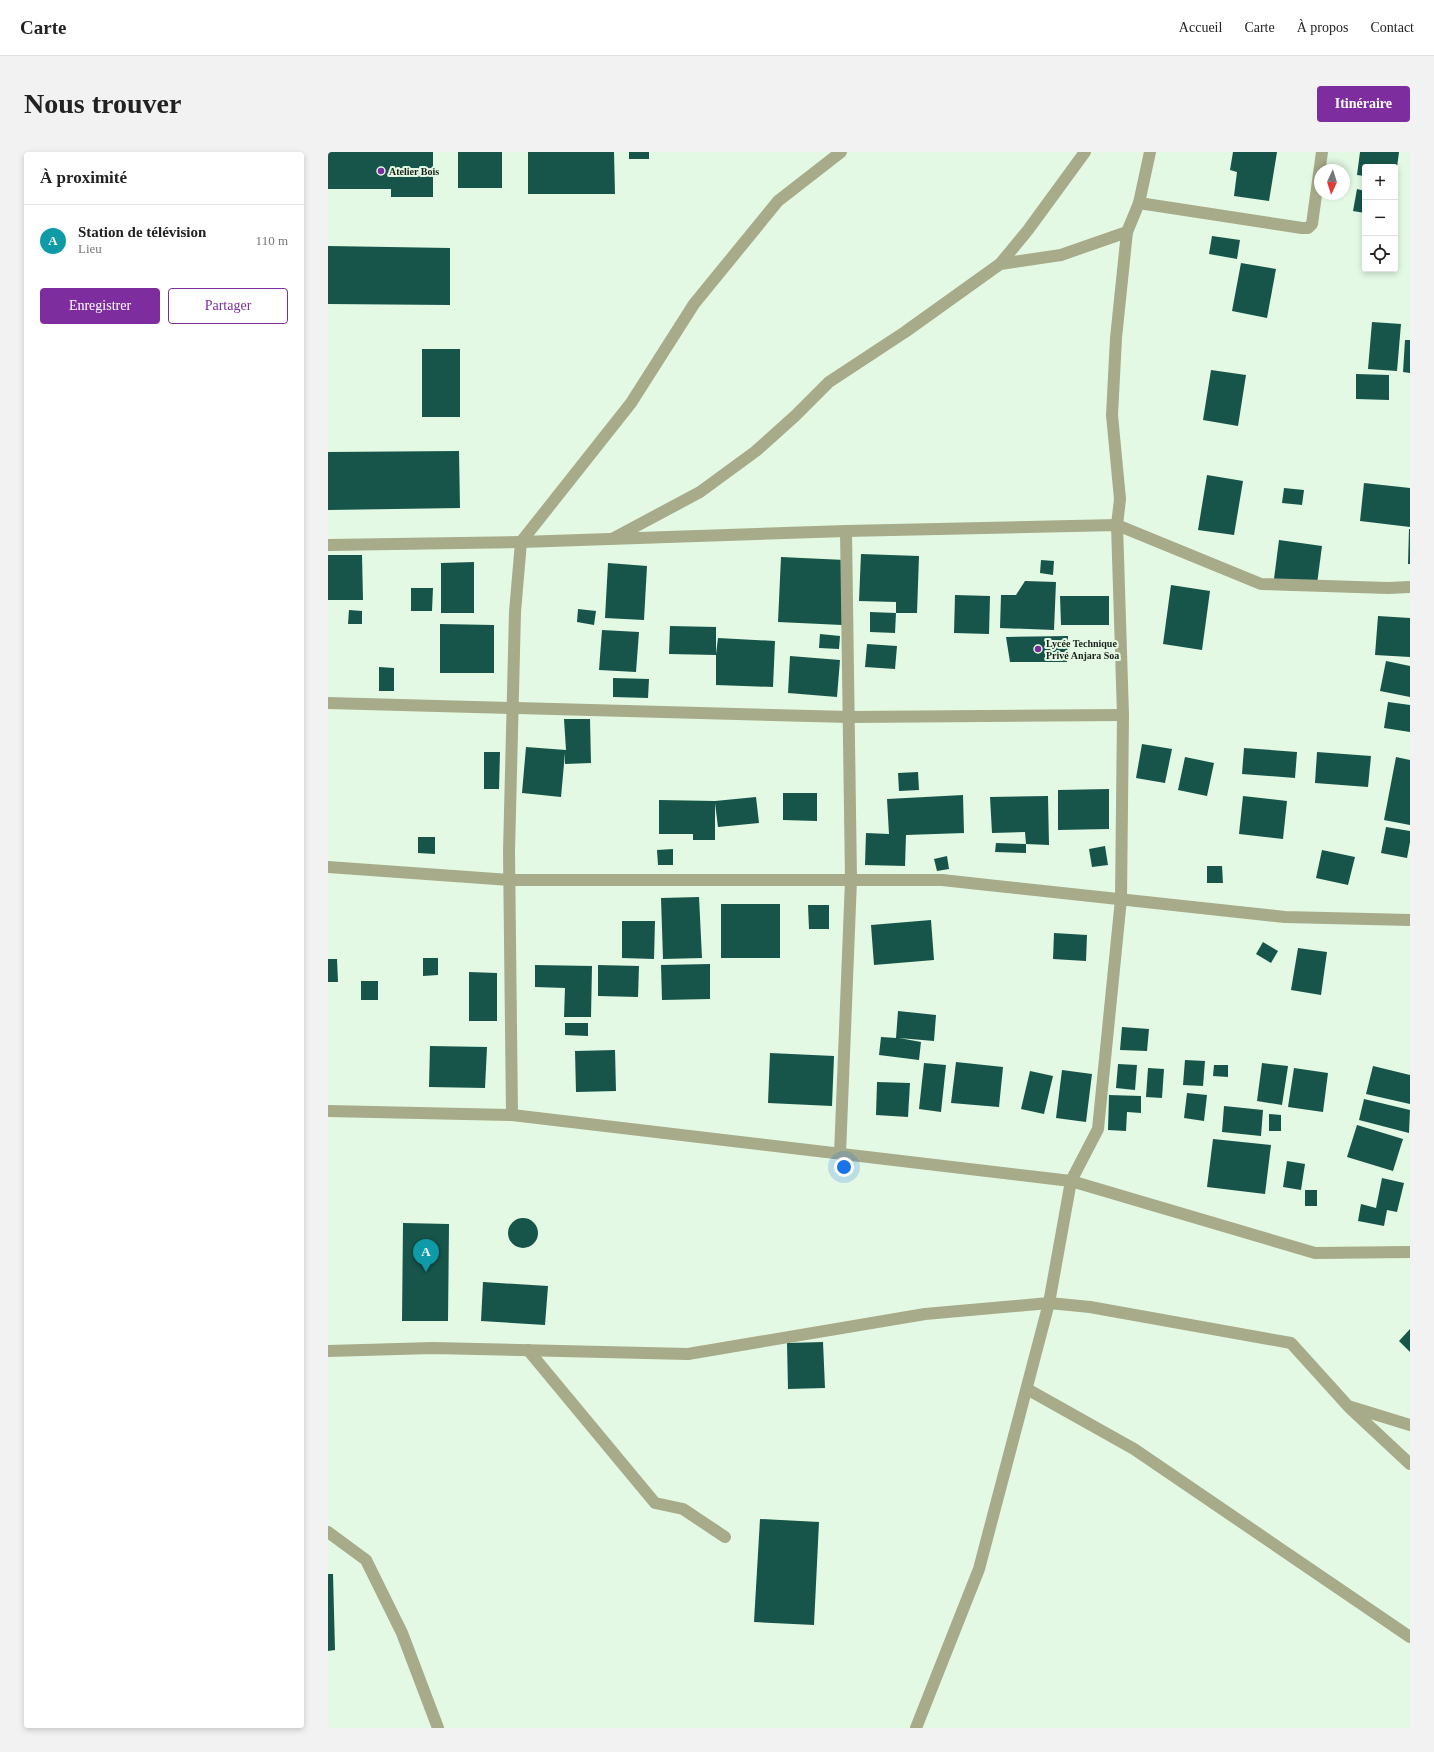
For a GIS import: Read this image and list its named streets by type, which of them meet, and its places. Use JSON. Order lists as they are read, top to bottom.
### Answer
{
  "places": ["Atelier Bois", "Lycée Technique Privé Anjara Soa"],
  "north": "bottom",
  "page": {
    "header": "Carte",
    "nav": [
      "Accueil",
      "Carte",
      "À propos",
      "Contact"
    ],
    "buttons": [
      "Itinéraire",
      ["Enregistrer", "Partager"]
    ],
    "title": "Nous trouver",
    "heading": "À proximité",
    "map_buttons": ["+", "−"],
    "list": [
      {
        "mark": "A",
        "name": "Station de télévision",
        "note": "Lieu",
        "value": "110 m"
      }
    ],
    "pins": "A"
  }
}
